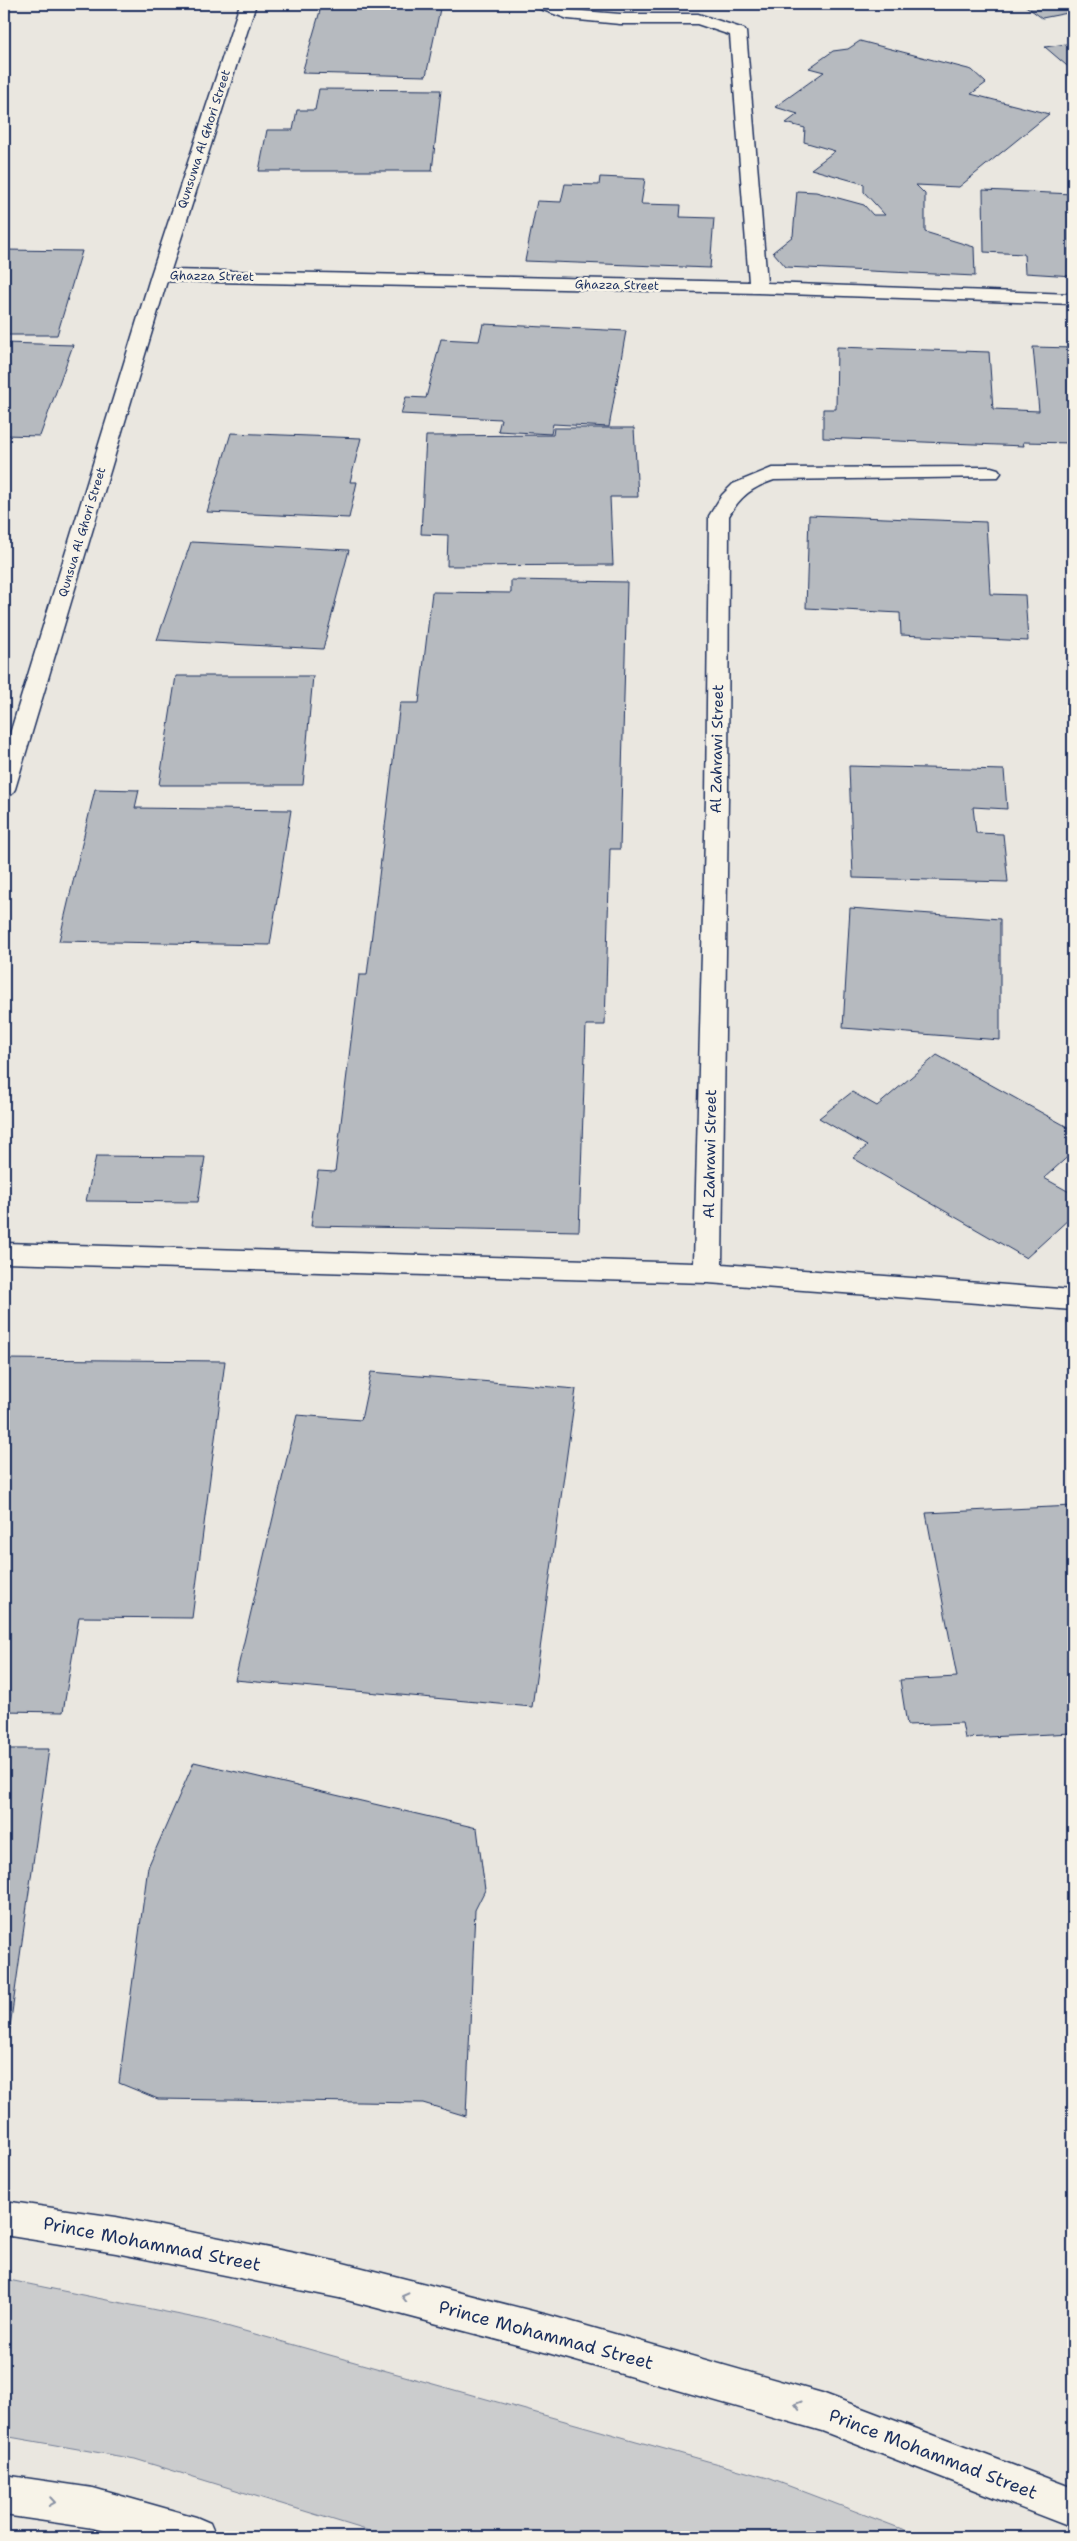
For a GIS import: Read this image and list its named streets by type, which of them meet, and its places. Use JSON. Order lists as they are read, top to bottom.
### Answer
{
  "streets": {
    "street": [
      "Qunsuwa Al Ghori Street",
      "Ghazza Street",
      "Qunsua Al Ghori Street",
      "Al Zahrawi Street",
      "Prince Mohammad Street"
    ]
  },
  "crossings": [
    ["Qunsuwa Al Ghori Street", "Ghazza Street"],
    ["Qunsuwa Al Ghori Street", "Qunsua Al Ghori Street"],
    ["Ghazza Street", "Qunsua Al Ghori Street"]
  ],
  "one_way": ["Prince Mohammad Street"]
}
